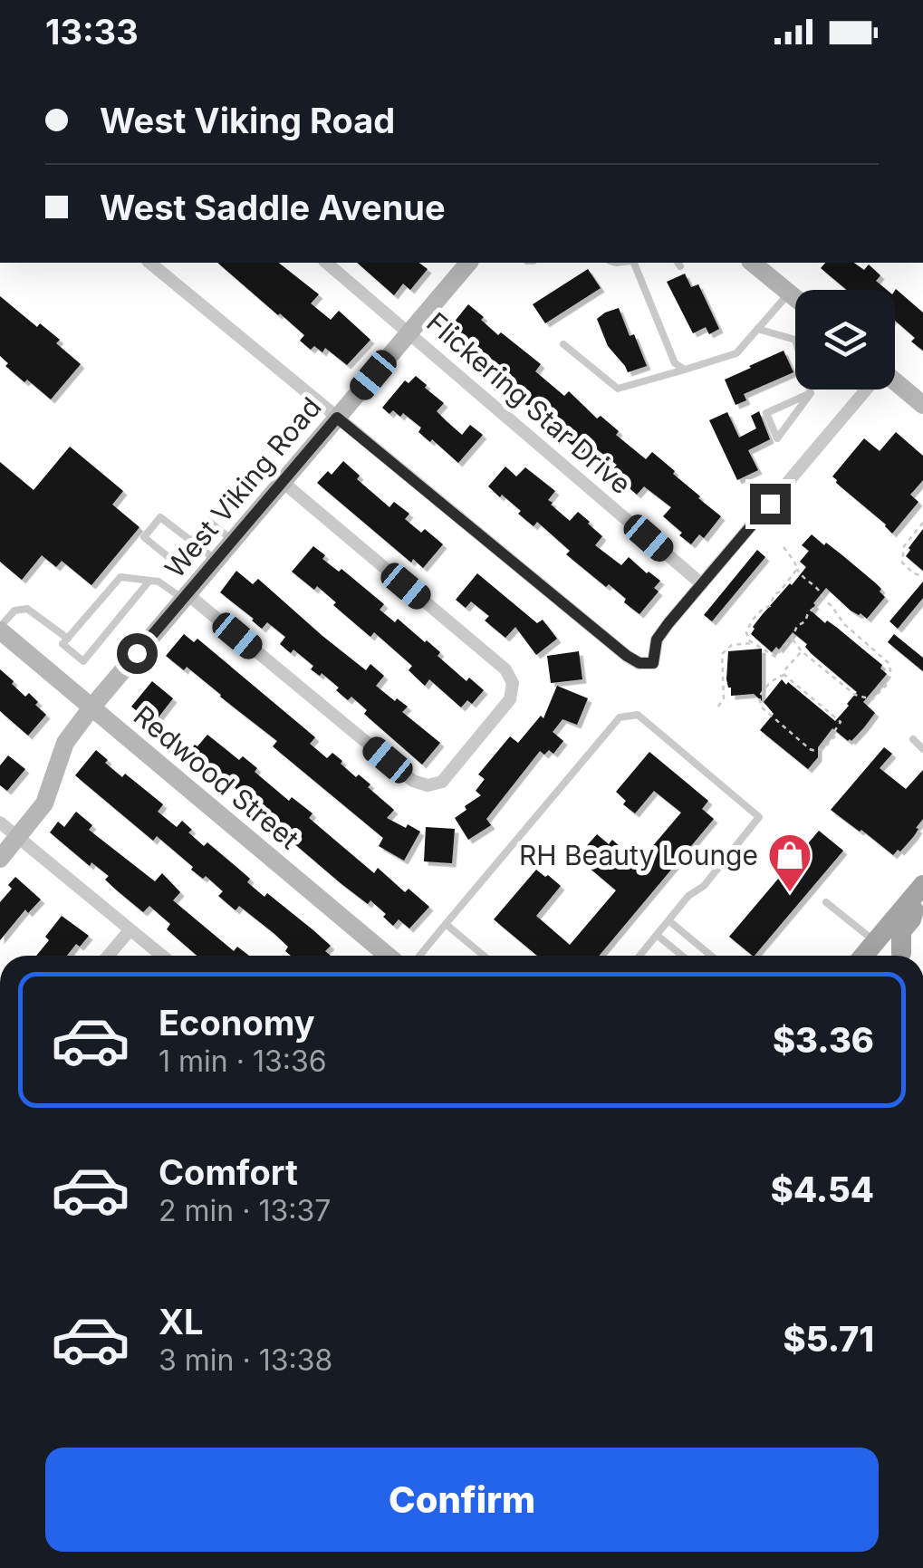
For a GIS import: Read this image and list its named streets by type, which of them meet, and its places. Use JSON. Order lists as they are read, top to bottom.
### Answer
{
  "streets": {
    "street": ["Flickering Star Drive", "West Viking Road", "Redwood Street"]
  },
  "crossings": [
    ["Flickering Star Drive", "West Viking Road"],
    ["West Viking Road", "Redwood Street"]
  ],
  "places": {
    "shop": ["RH Beauty Lounge"]
  },
  "page": {
    "status": "13:33",
    "banner": ["West Viking Road", "West Saddle Avenue"],
    "list": [
      {
        "name": "Economy",
        "note": "1 min · 13:36",
        "value": "$3.36"
      },
      {
        "name": "Comfort",
        "note": "2 min · 13:37",
        "value": "$4.54"
      },
      {
        "name": "XL",
        "note": "3 min · 13:38",
        "value": "$5.71"
      }
    ],
    "buttons": "Confirm"
  }
}
